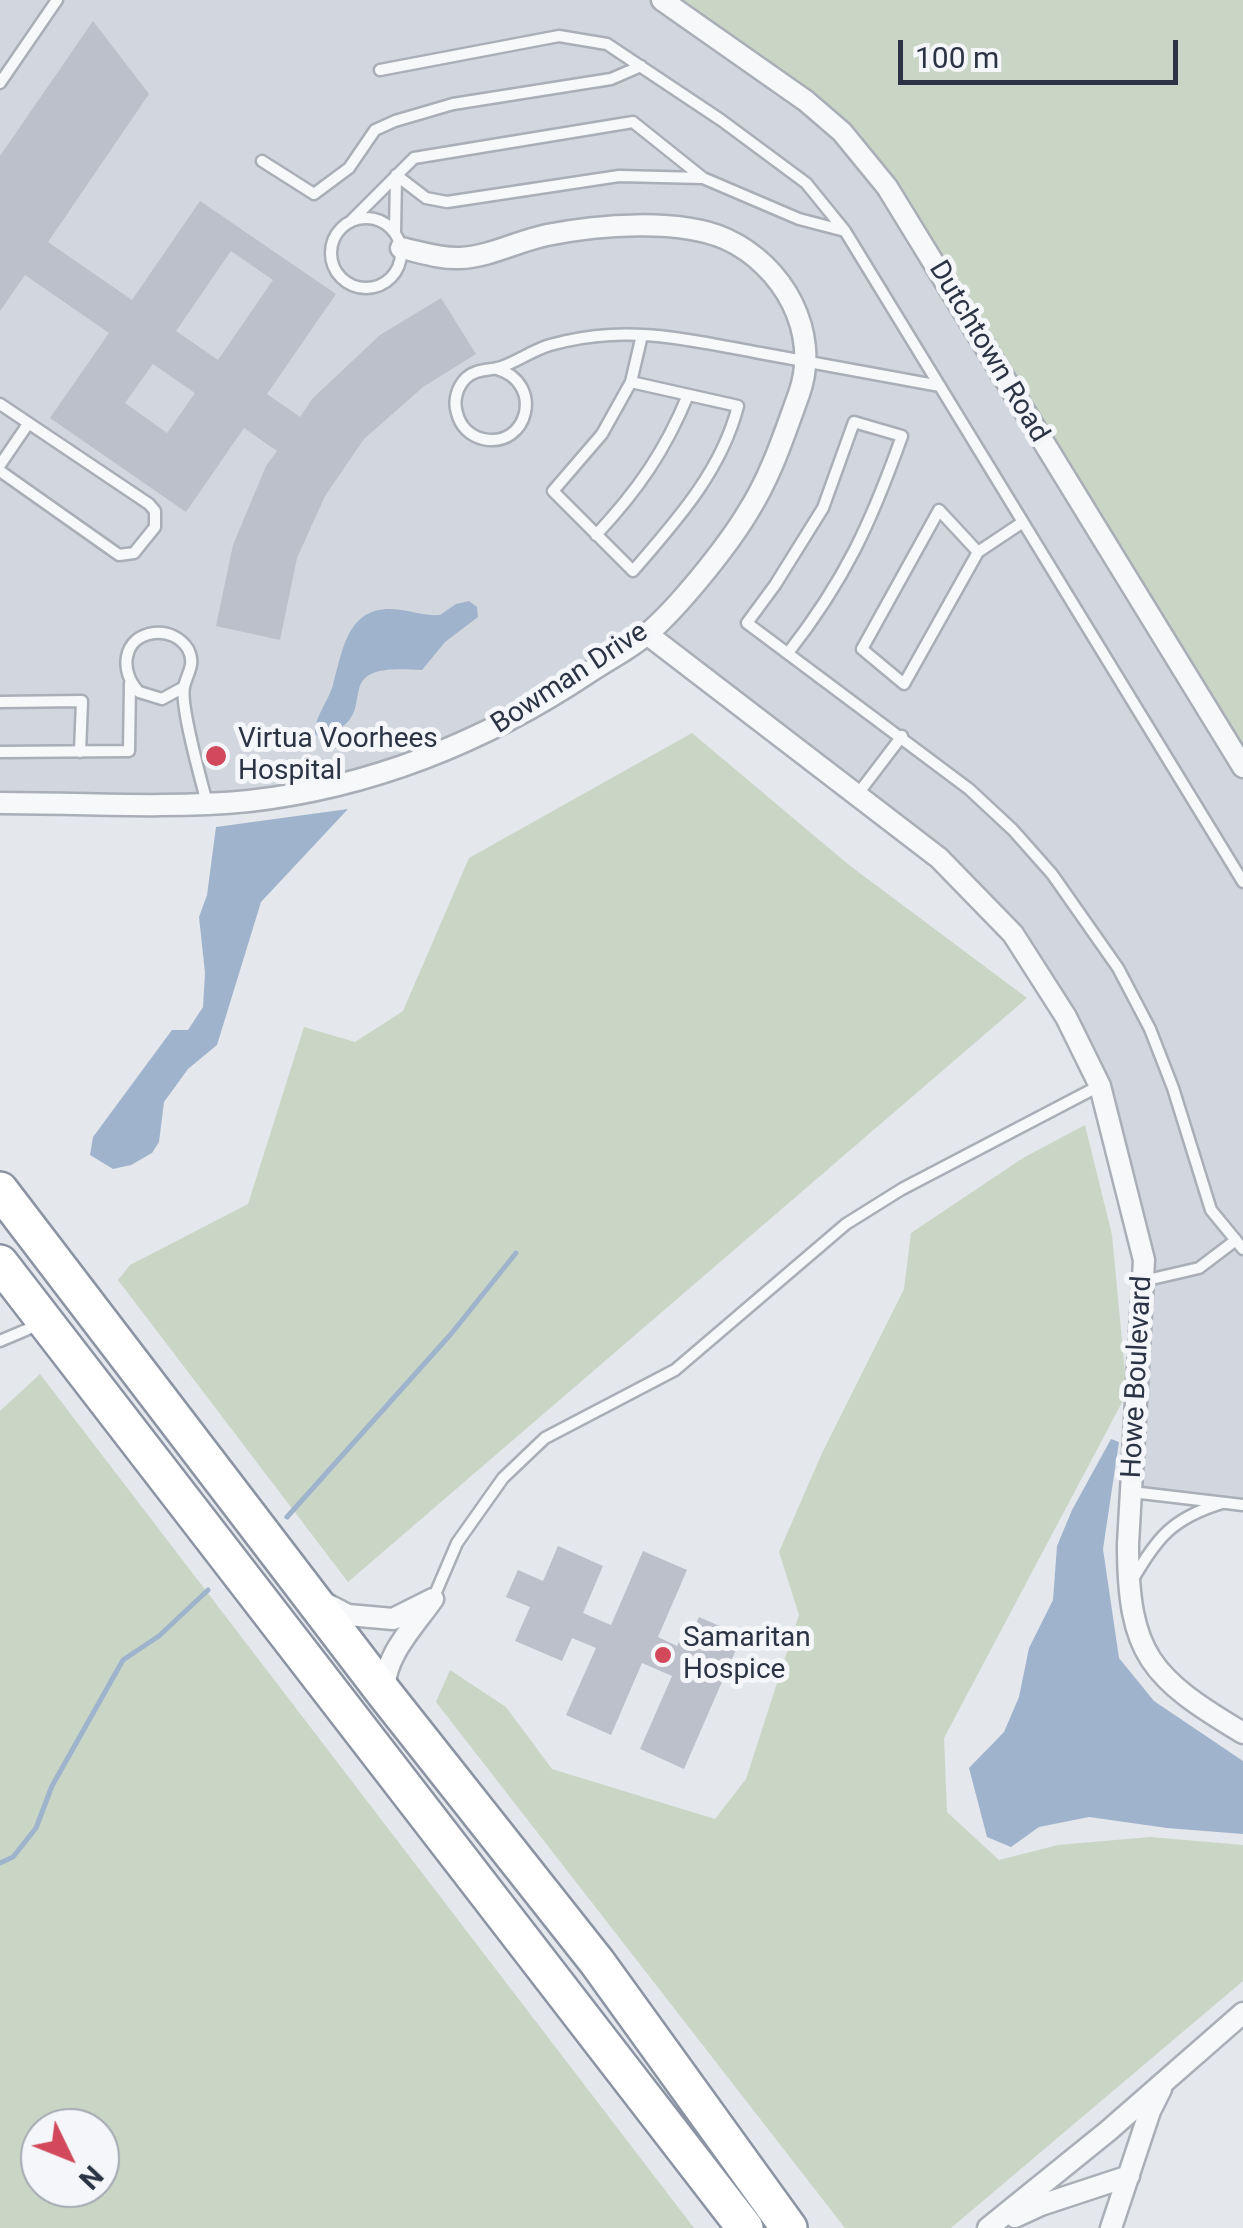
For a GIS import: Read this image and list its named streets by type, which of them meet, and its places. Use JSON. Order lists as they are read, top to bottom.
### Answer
{
  "streets": {
    "street": ["Dutchtown Road", "Bowman Drive", "Howe Boulevard"]
  },
  "crossings": [
    ["Bowman Drive", "Howe Boulevard"]
  ],
  "places": ["Virtua Voorhees Hospital", "Samaritan Hospice"],
  "scale_bar": "100 m",
  "north": "bottom right"
}
